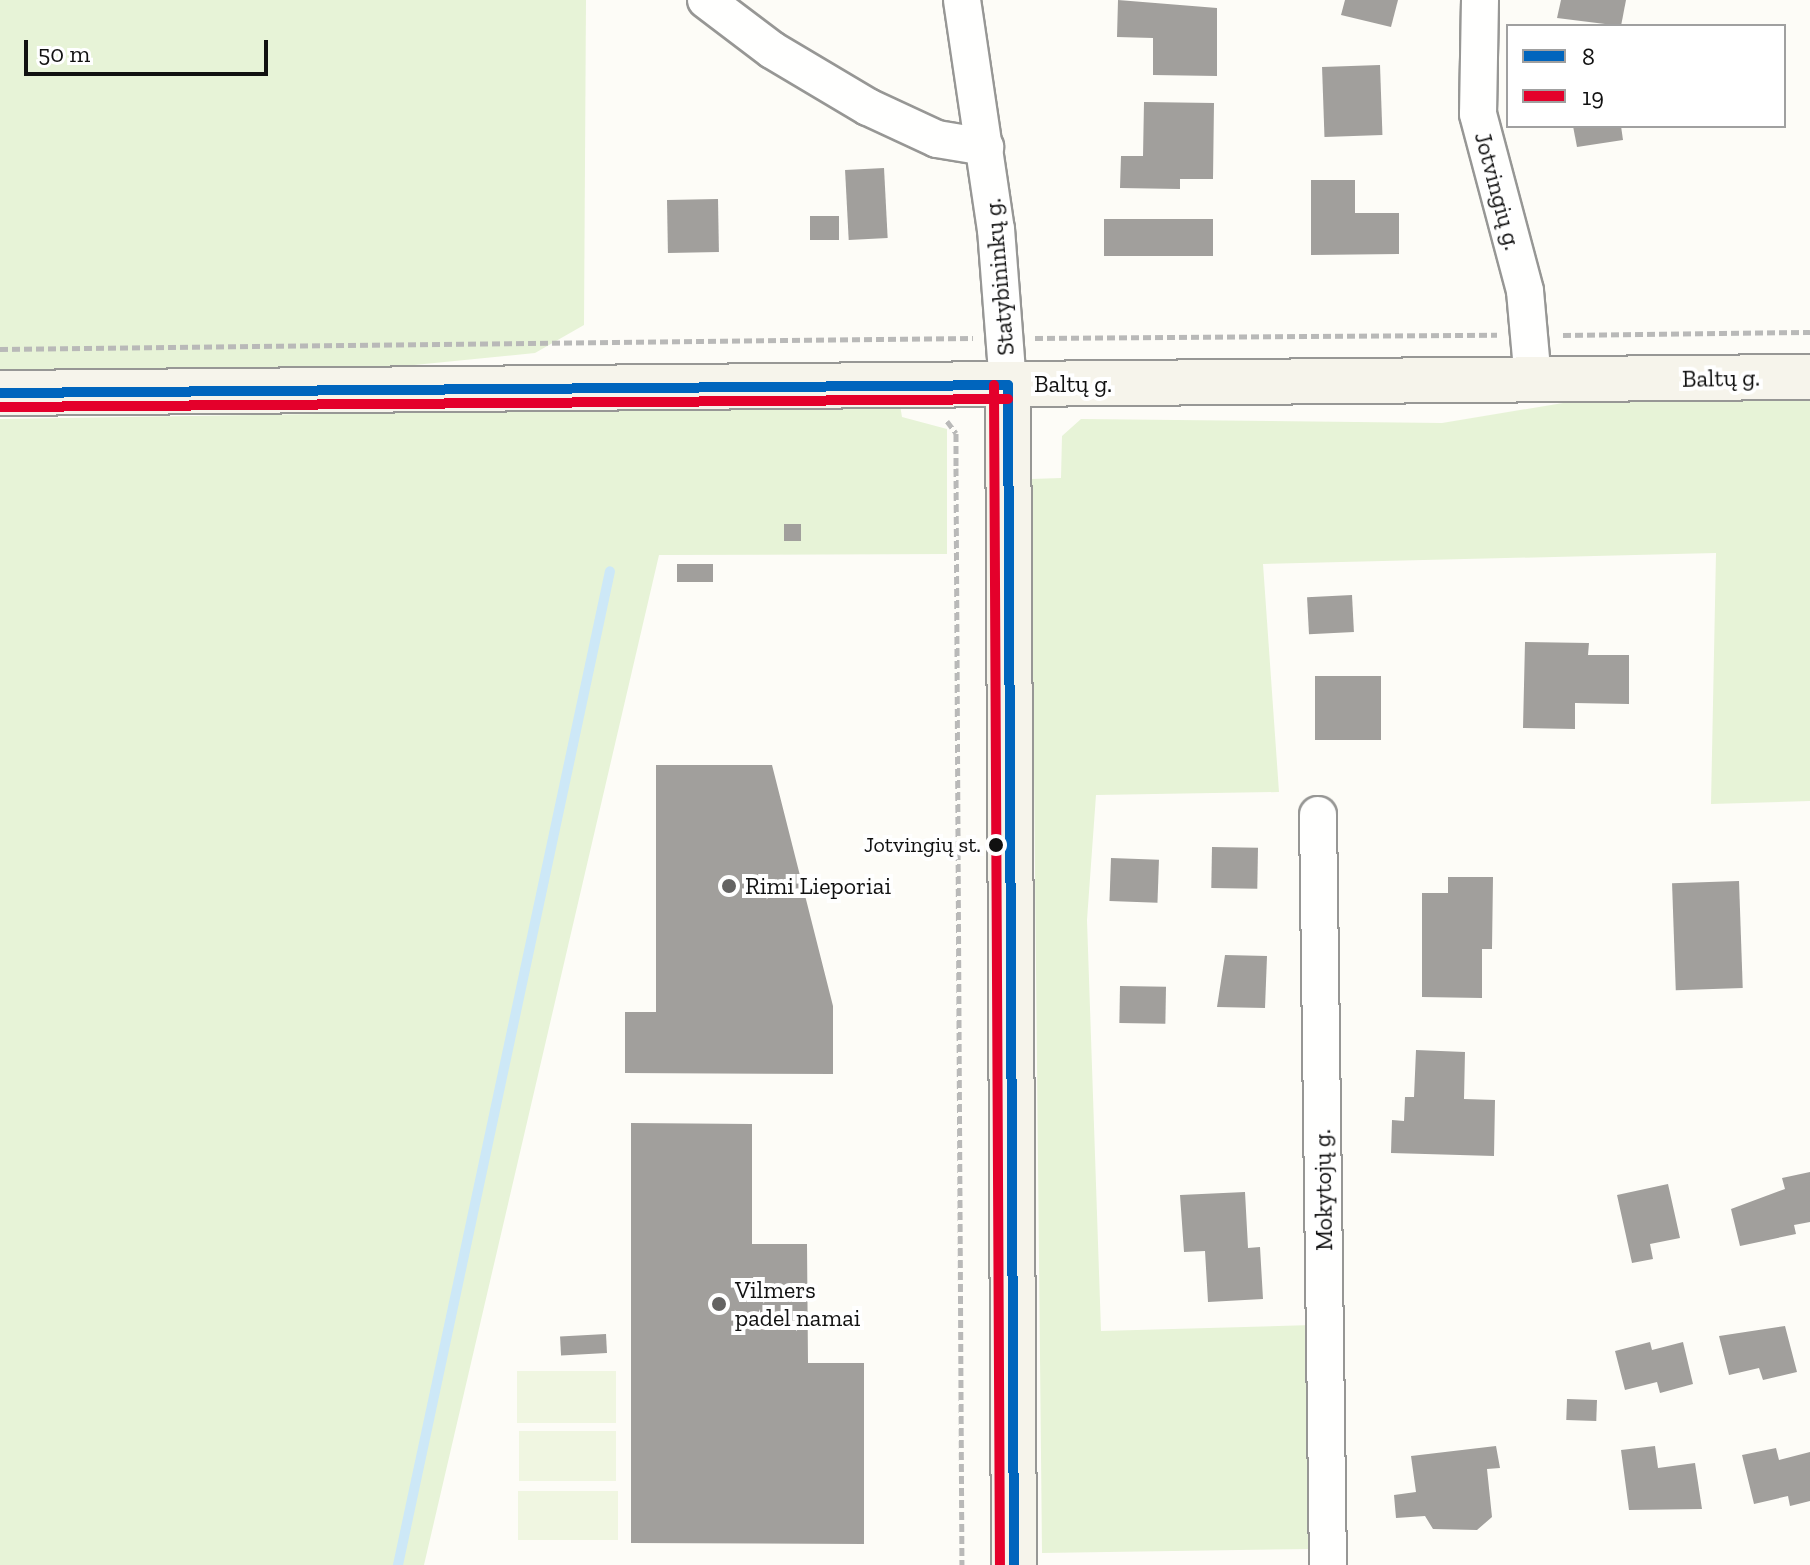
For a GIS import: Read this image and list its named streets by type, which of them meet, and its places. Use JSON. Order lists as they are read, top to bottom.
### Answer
{
  "streets": {
    "main road": ["Statybininkų g.", "Baltų g."],
    "street": ["Jotvingių g.", "Mokytojų g."]
  },
  "crossings": [
    ["Jotvingių g.", "Baltų g."],
    ["Statybininkų g.", "Baltų g."]
  ],
  "places": ["Jotvingių st.", "Rimi Lieporiai", "Vilmers padel namai"],
  "lines": ["transit line 8", "transit line 19"],
  "legend": ["8", "19"],
  "scale_bar": "50 m"
}
